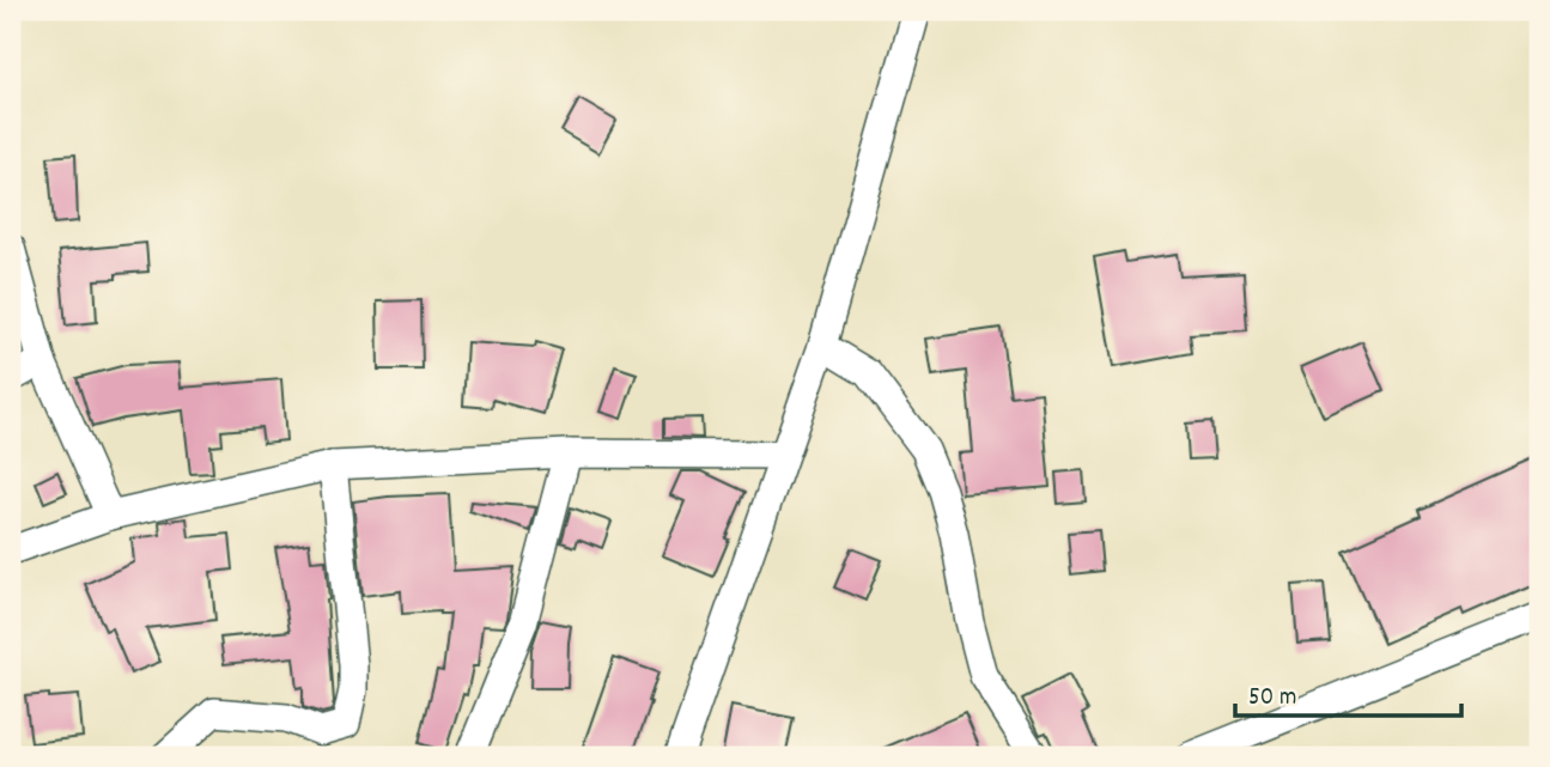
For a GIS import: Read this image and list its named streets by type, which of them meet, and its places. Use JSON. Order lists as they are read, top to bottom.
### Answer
{
  "scale_bar": "50 m"
}
